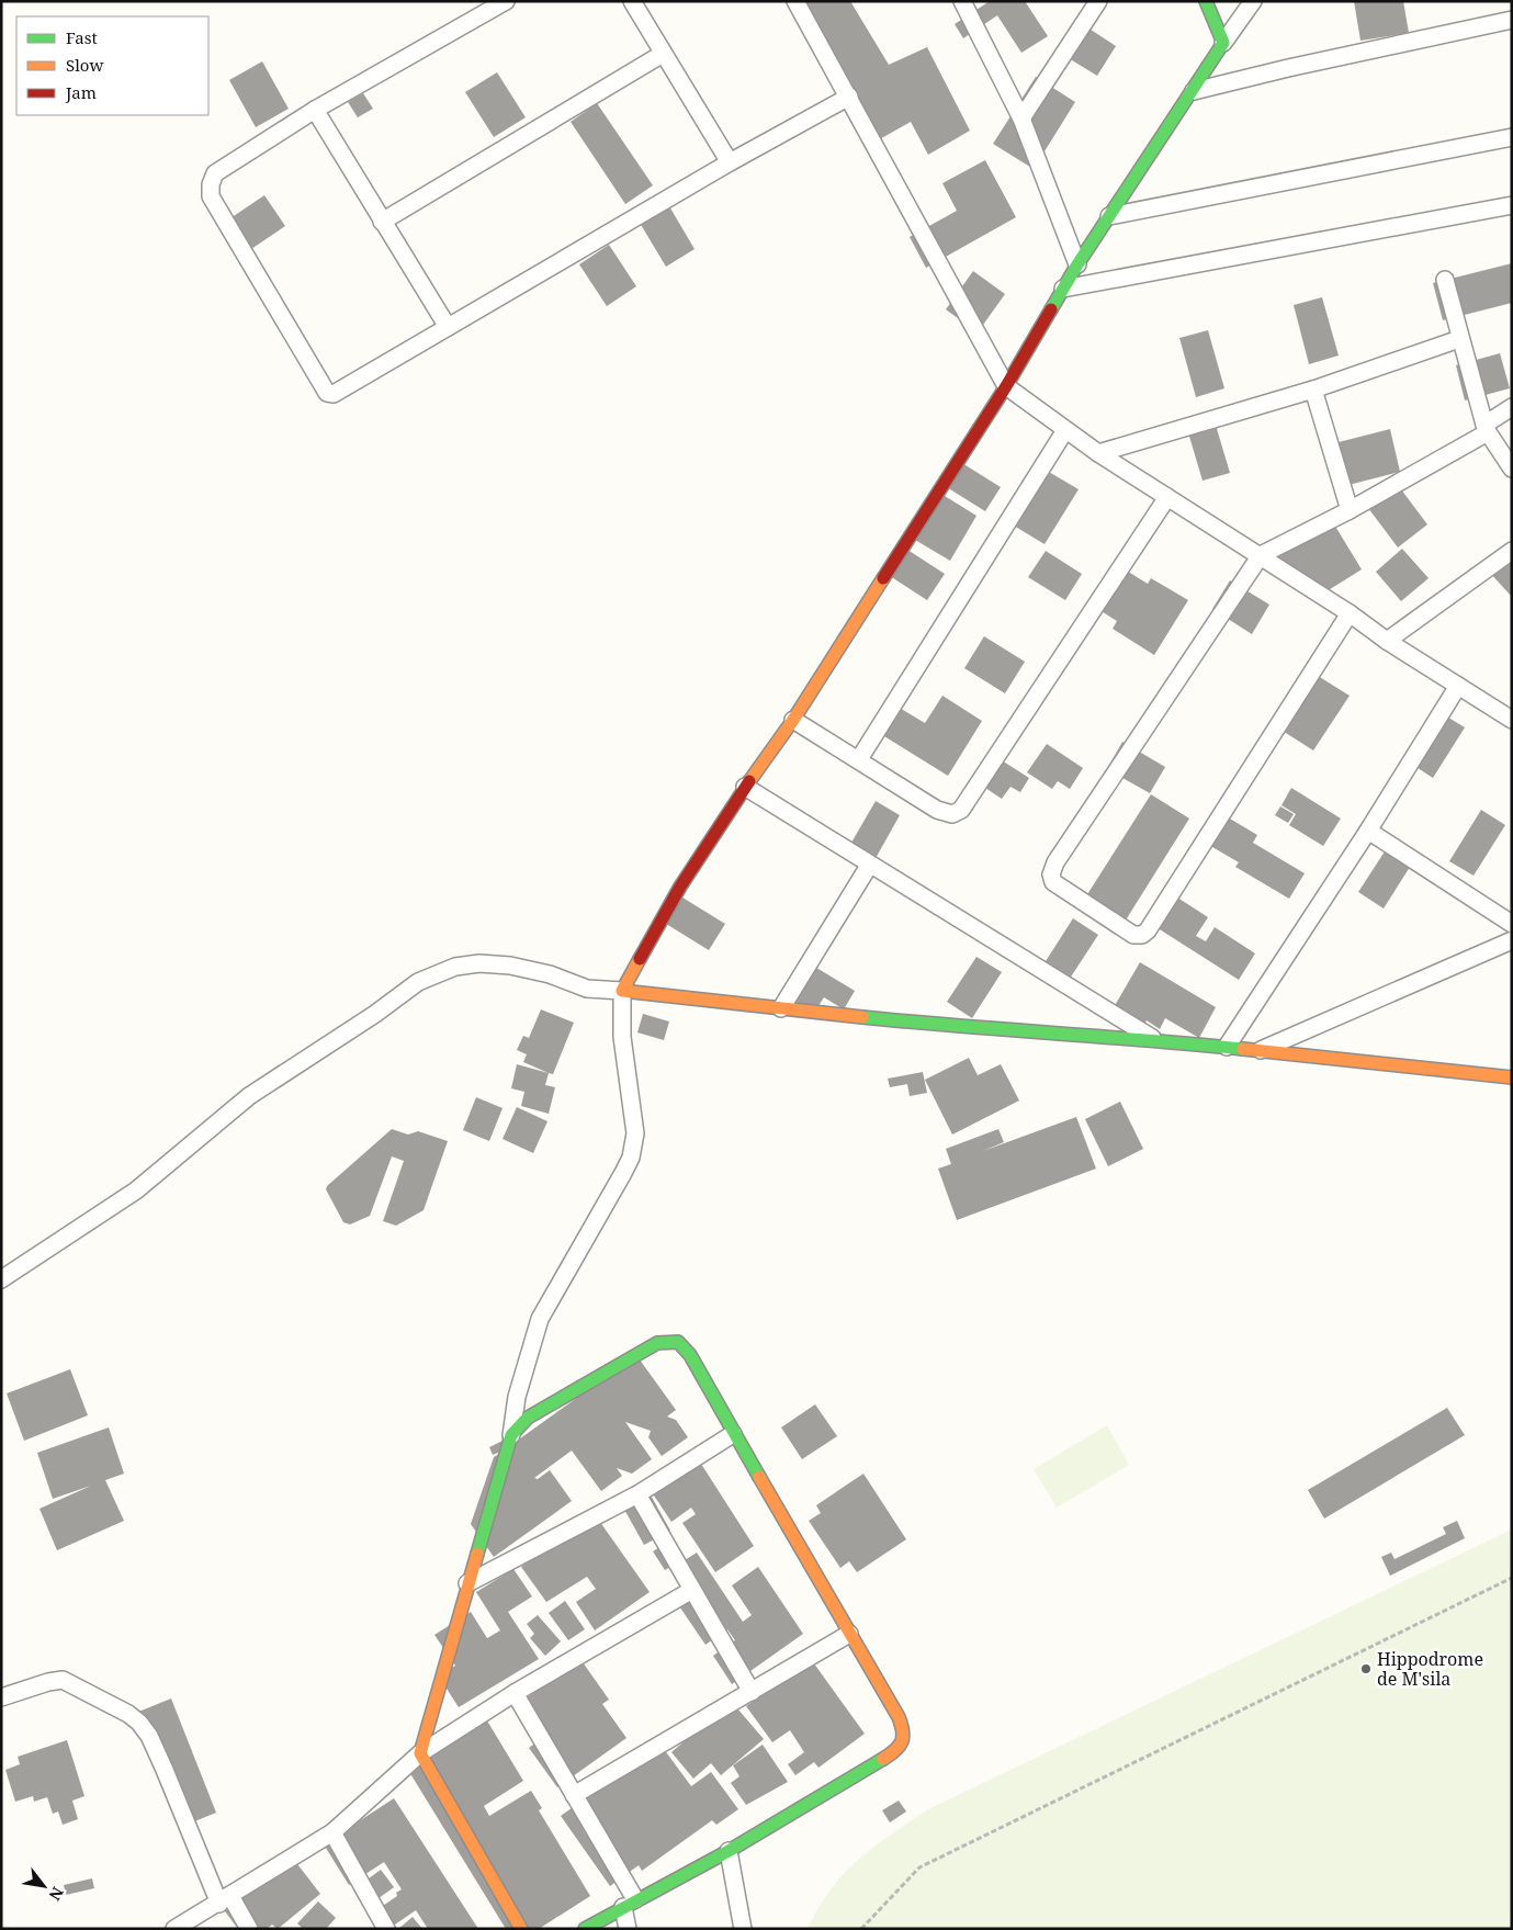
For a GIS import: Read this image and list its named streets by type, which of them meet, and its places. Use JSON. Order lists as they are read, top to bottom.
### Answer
{
  "places": ["Hippodrome de M'sila"],
  "legend": ["Fast", "Slow", "Jam"],
  "north": "bottom right"
}
